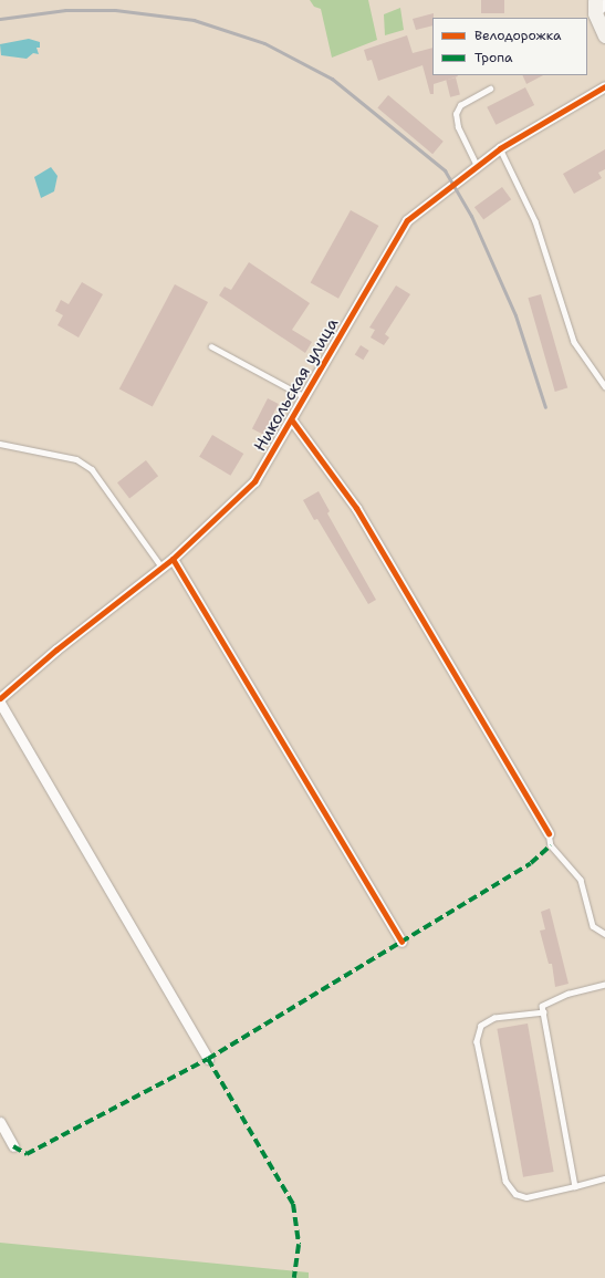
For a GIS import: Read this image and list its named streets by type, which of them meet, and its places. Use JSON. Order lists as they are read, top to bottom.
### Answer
{
  "streets": {
    "street": ["Никольская улица"]
  },
  "legend": ["Велодорожка", "Тропа"]
}
